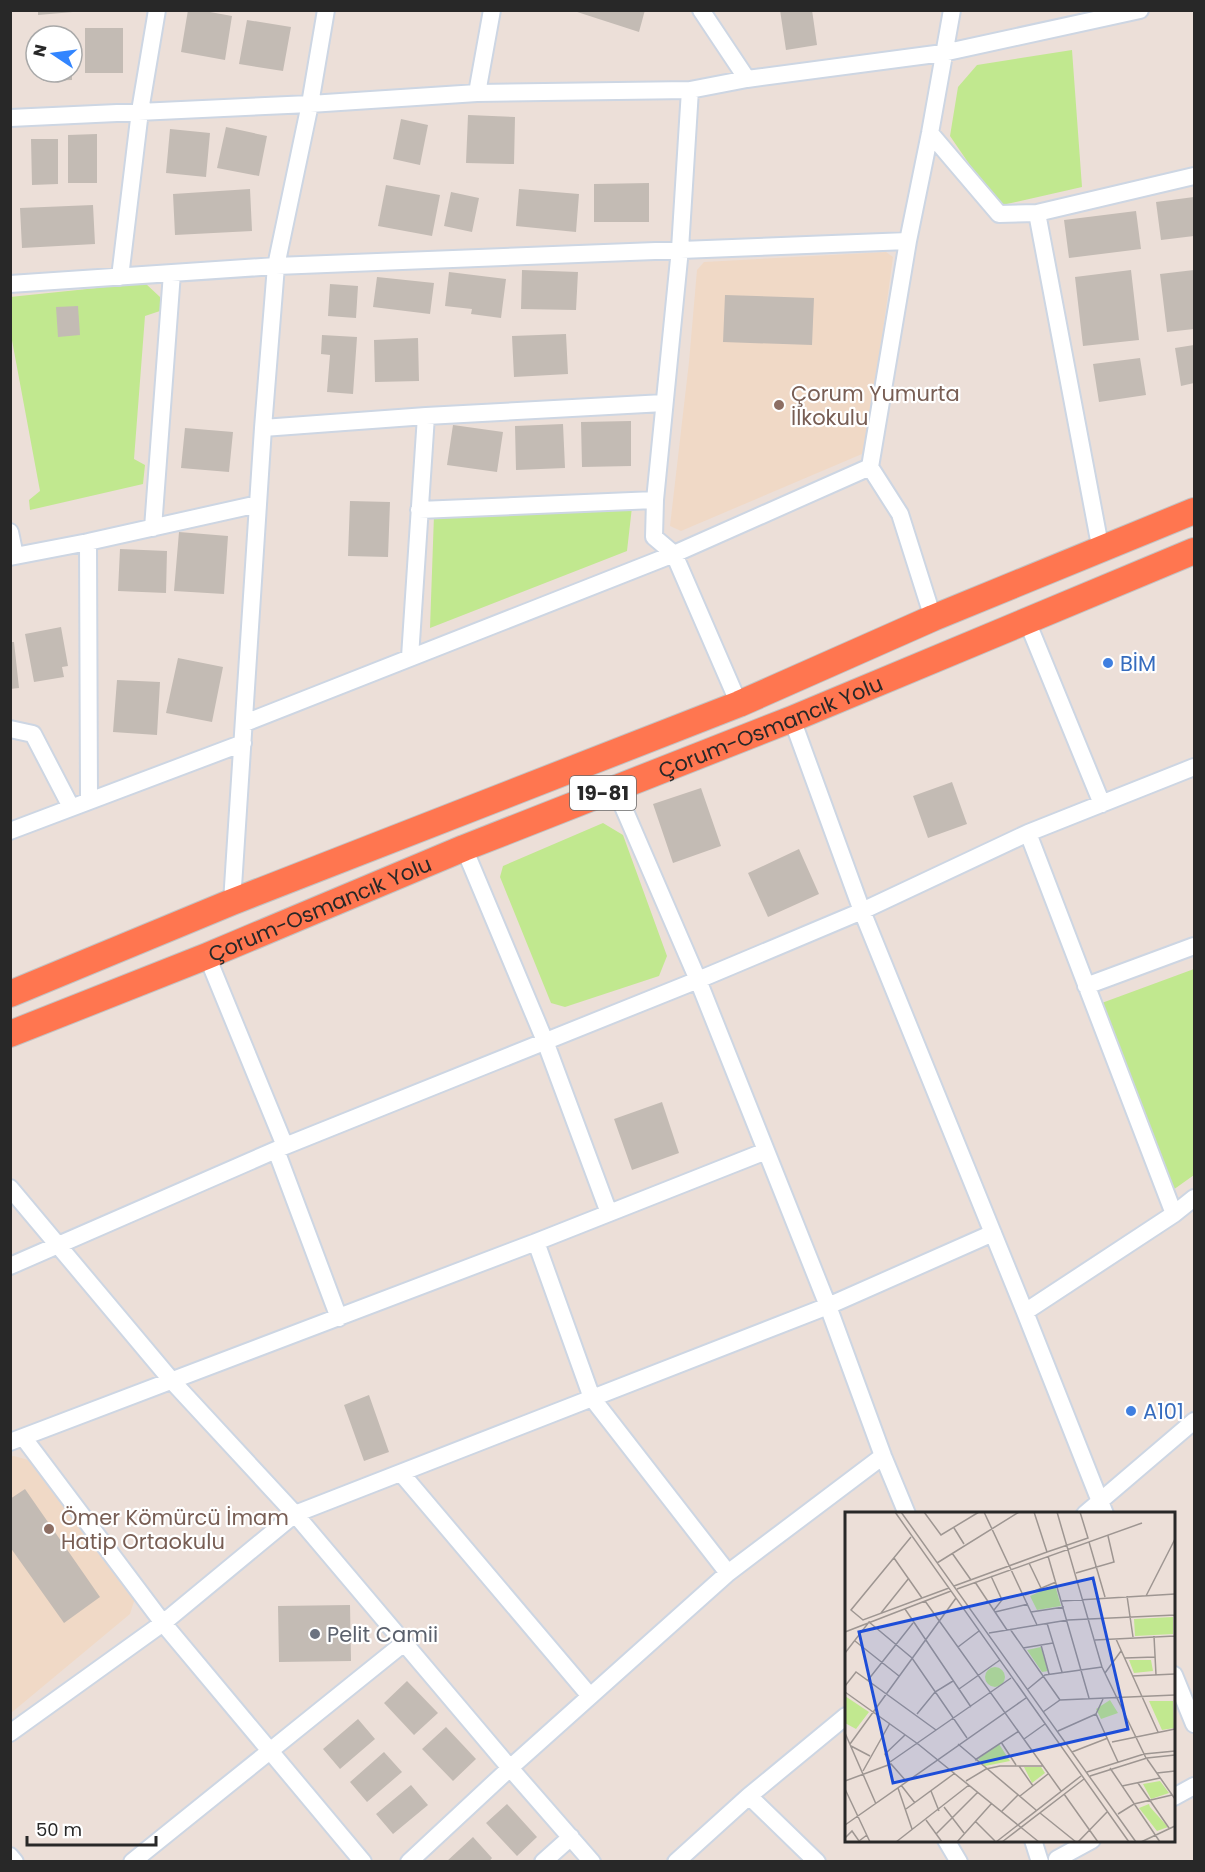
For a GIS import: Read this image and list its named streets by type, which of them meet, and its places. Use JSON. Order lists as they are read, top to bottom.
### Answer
{
  "streets": {
    "highway": ["Çorum-Osmancık Yolu", "19-81"]
  },
  "places": [
    "Çorum Yumurta İlkokulu",
    "BİM",
    "A101",
    "Ömer Kömürcü İmam Hatip Ortaokulu",
    "Pelit Camii"
  ],
  "scale_bar": "50 m",
  "north": "left"
}
